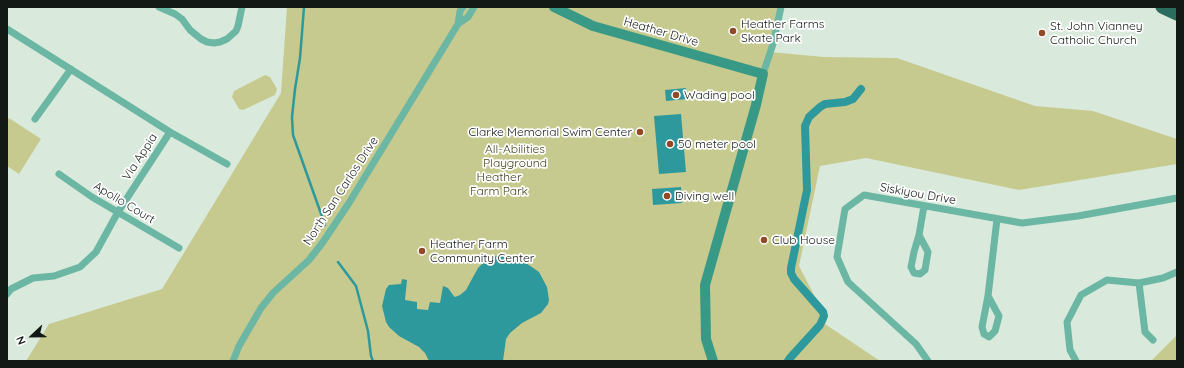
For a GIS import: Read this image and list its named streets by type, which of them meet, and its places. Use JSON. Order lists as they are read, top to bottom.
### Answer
{
  "streets": {
    "street": [
      "Heather Drive",
      "Via Appia",
      "North San Carlos Drive",
      "Siskiyou Drive",
      "Apollo Court"
    ]
  },
  "crossings": [
    ["Via Appia", "Apollo Court"]
  ],
  "parks": ["All-Abilities Playground", "Heather Farm Park"],
  "places": [
    "Heather Farms Skate Park",
    "St. John Vianney Catholic Church",
    "Wading pool",
    "Clarke Memorial Swim Center",
    "50 meter pool",
    "Diving well",
    "Club House",
    "Heather Farm Community Center"
  ],
  "north": "left"
}
